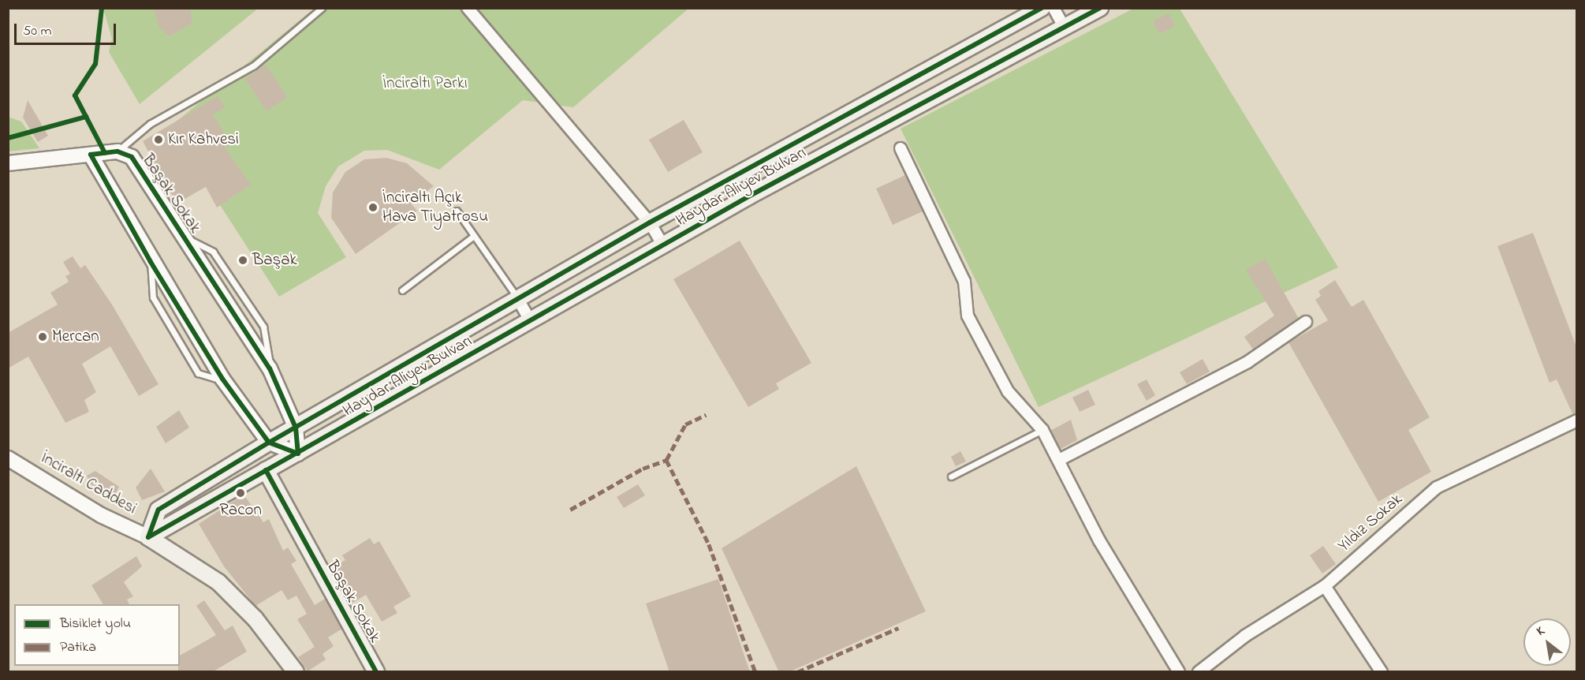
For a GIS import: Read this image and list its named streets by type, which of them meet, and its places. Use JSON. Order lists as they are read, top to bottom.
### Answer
{
  "streets": {
    "main road": ["Haydar Aliyev Bulvarı", "Başak Sokak", "İnciraltı Caddesi"],
    "street": ["Yıldız Sokak"]
  },
  "crossings": [
    ["Haydar Aliyev Bulvarı", "Başak Sokak"],
    ["Haydar Aliyev Bulvarı", "İnciraltı Caddesi"]
  ],
  "parks": ["İnciraltı Parkı"],
  "places": [
    "Kır Kahvesi",
    "İnciraltı Açık Hava Tiyatrosu",
    "Başak",
    "Mercan",
    "Racon"
  ],
  "legend": ["Bisiklet yolu", "Patika"],
  "scale_bar": "50 m",
  "north": "top left"
}
